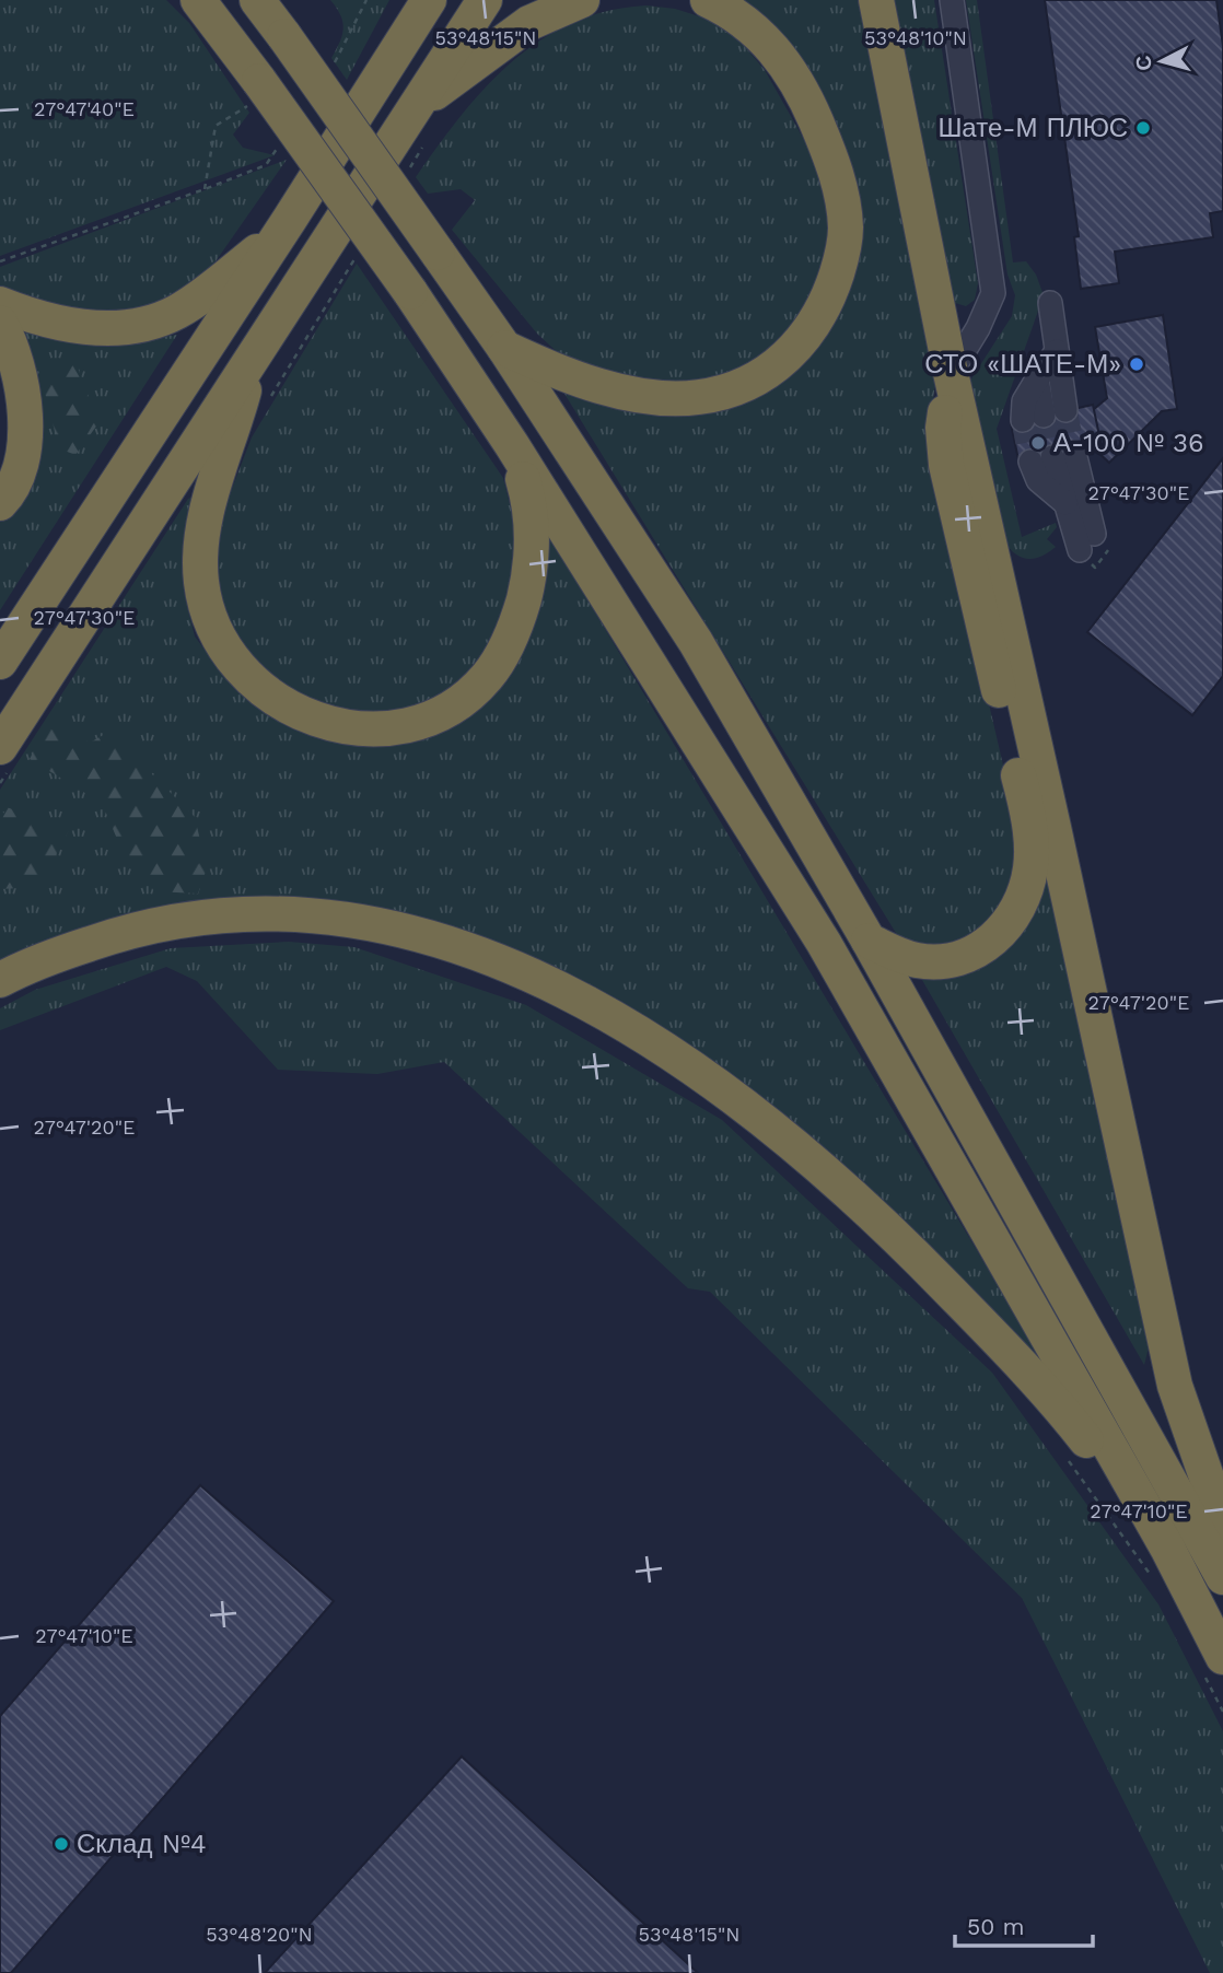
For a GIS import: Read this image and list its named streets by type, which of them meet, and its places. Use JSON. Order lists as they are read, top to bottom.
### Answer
{
  "places": [
    "Шате-М ПЛЮС",
    "СТО «ШАТЕ-М»",
    "А-100 № 36",
    "Склад №4"
  ],
  "scale_bar": "50 m",
  "north": "left",
  "coordinates": [
    "53°48'15\"N",
    "53°48'10\"N",
    "27°47'40\"E",
    "27°47'30\"E",
    "27°47'20\"E",
    "27°47'10\"E",
    "53°48'20\"N"
  ]
}
